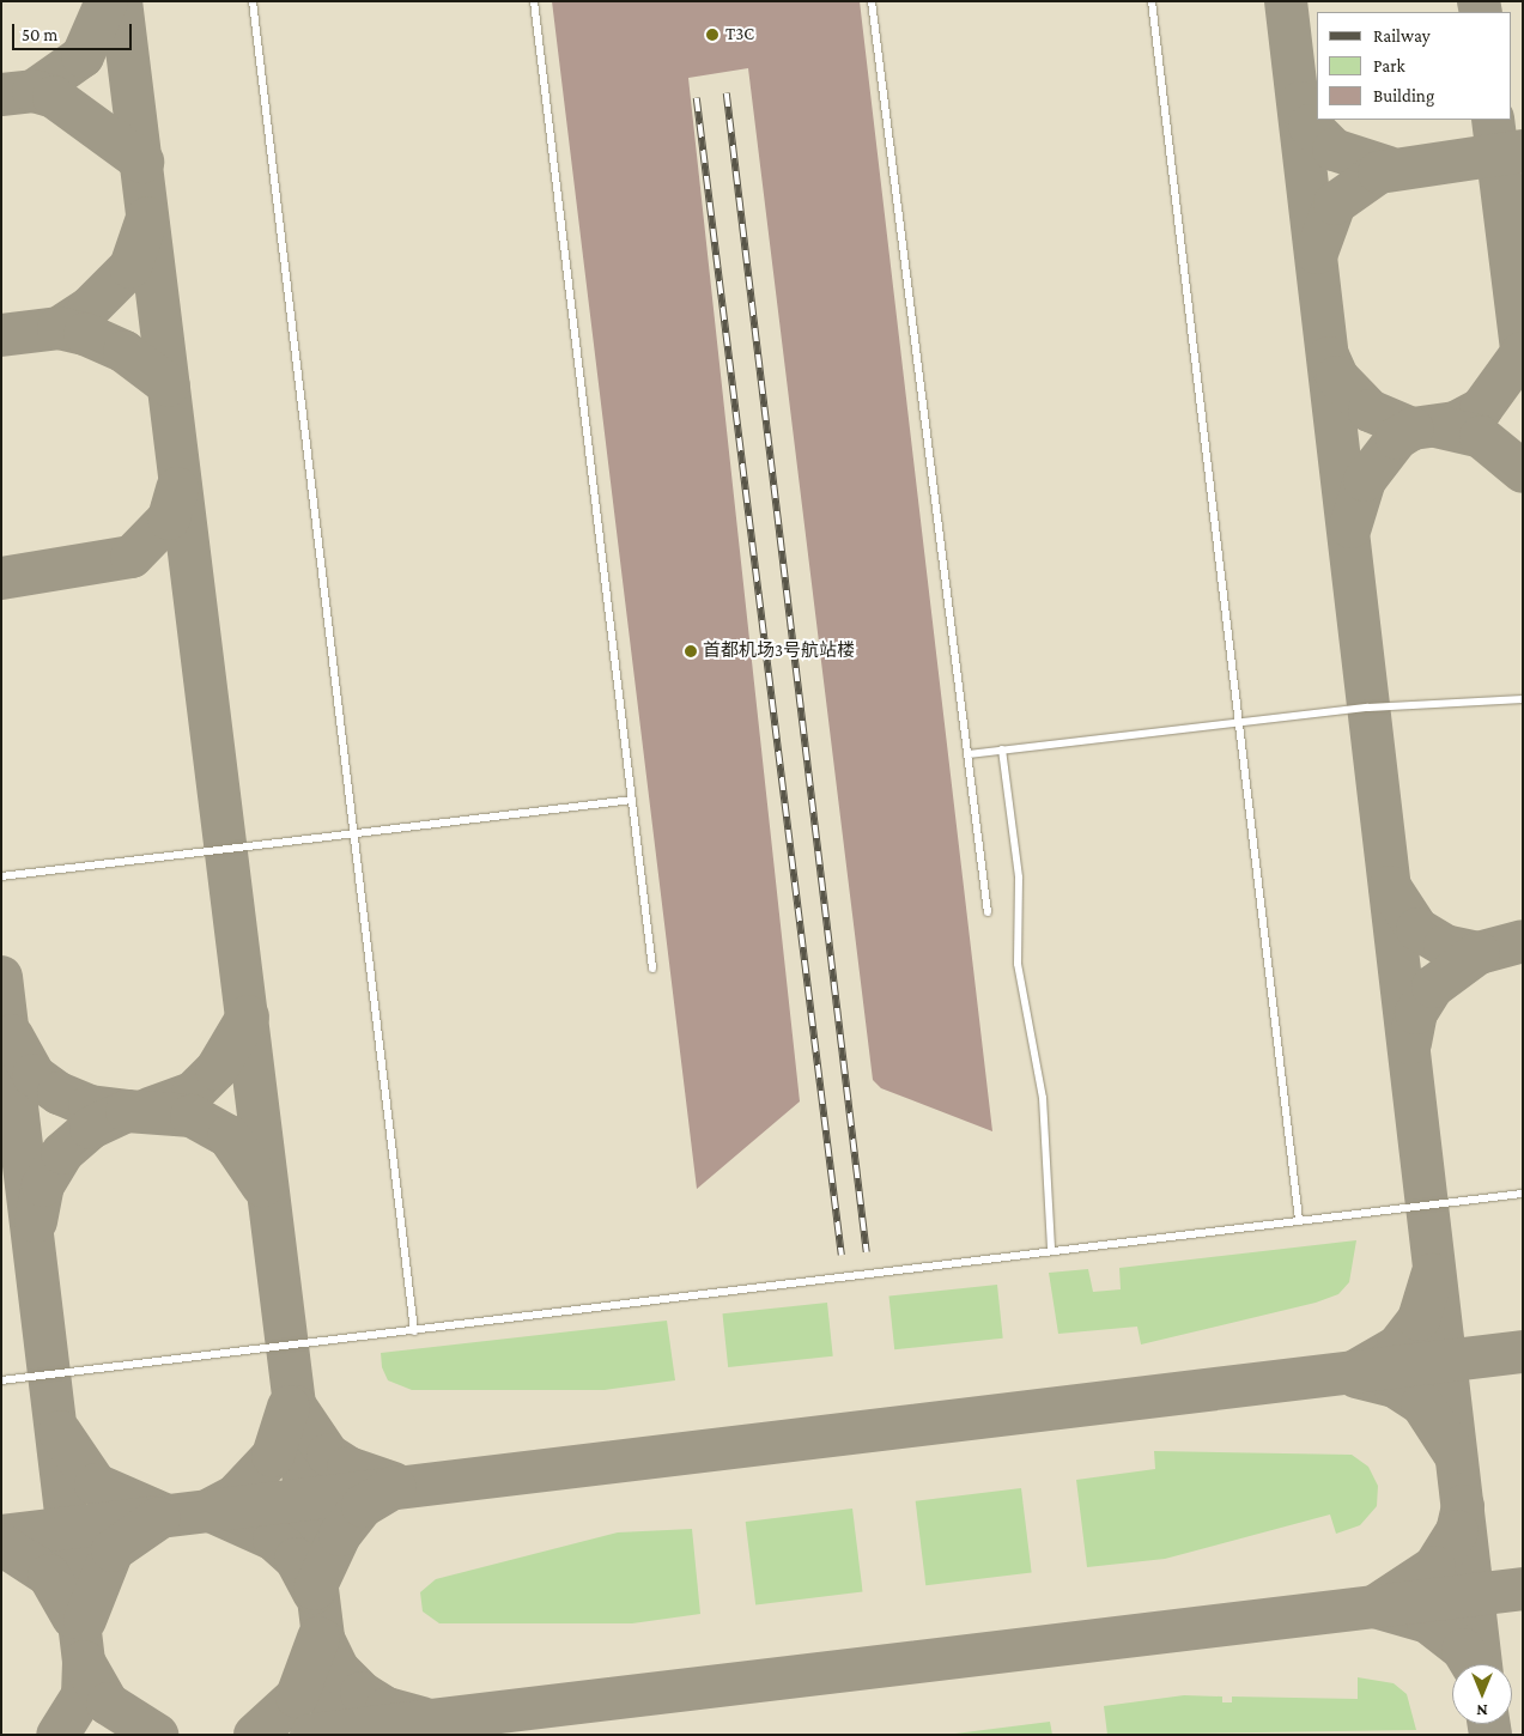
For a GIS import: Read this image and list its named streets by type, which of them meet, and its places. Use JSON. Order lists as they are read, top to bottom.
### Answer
{
  "places": ["T3C", "首都机场3号航站楼"],
  "legend": ["Railway", "Park", "Building"],
  "scale_bar": "50 m",
  "north": "bottom"
}
